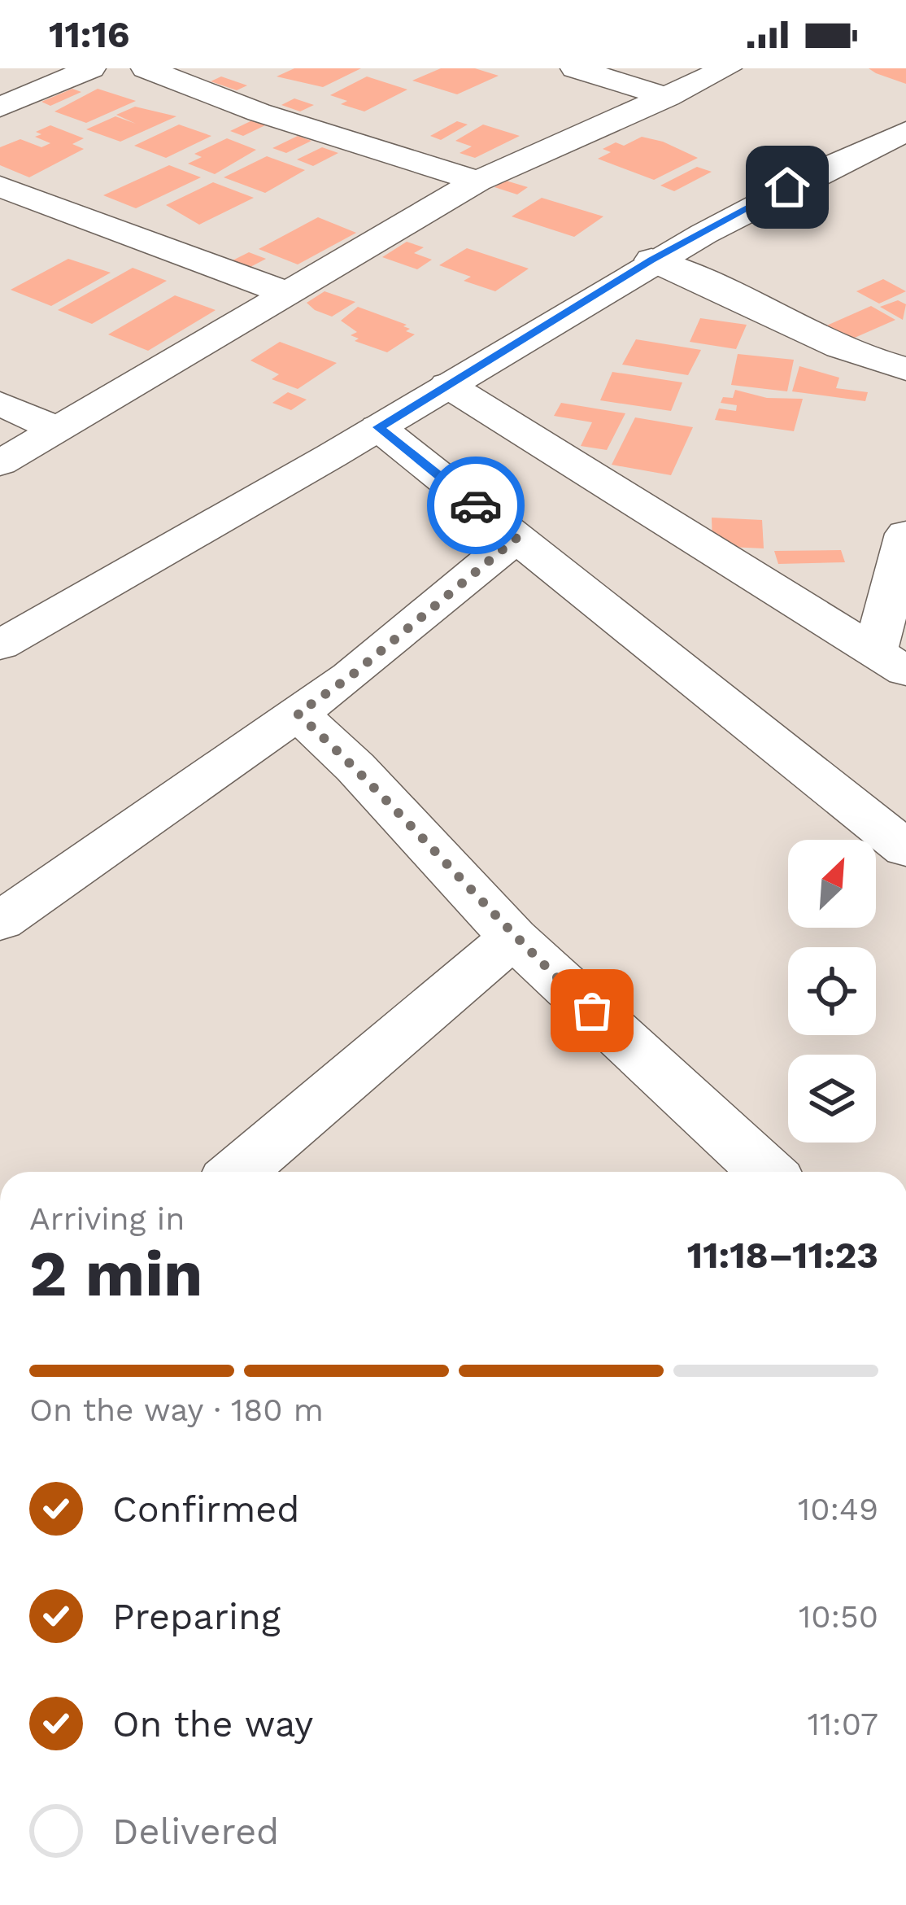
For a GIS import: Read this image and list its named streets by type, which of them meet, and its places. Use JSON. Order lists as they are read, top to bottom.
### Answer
{
  "north": "top right",
  "page": {
    "status": "11:16",
    "heading": ["2 min", "Arriving in", "11:18–11:23"],
    "bar": "On the way · 180 m",
    "list": [
      ["Confirmed", "10:49"],
      ["Preparing", "10:50"],
      ["On the way", "11:07"],
      "Delivered"
    ]
  }
}
